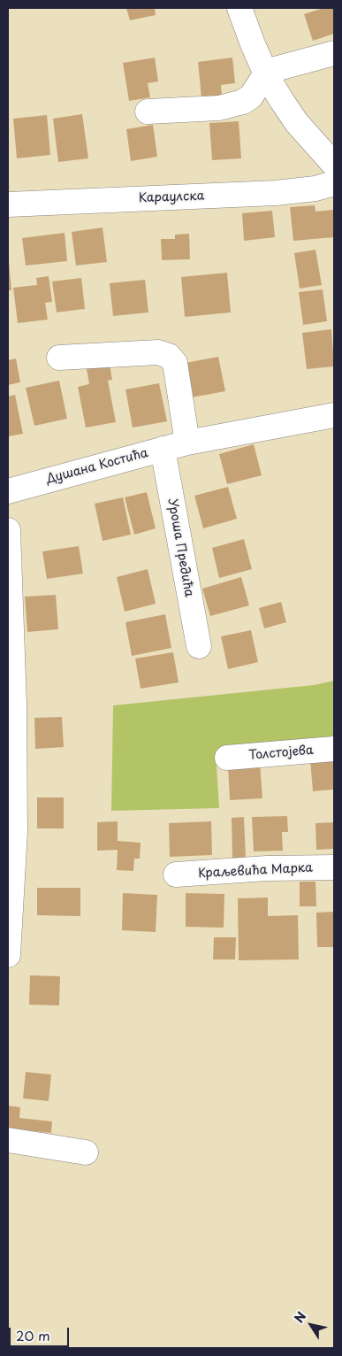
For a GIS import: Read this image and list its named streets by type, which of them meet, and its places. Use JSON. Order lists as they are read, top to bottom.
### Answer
{
  "streets": {
    "street": [
      "Караулска",
      "Душана Костића",
      "Уроша Предића",
      "Толстојева",
      "Краљевића Марка"
    ]
  },
  "crossings": [
    ["Душана Костића", "Уроша Предића"]
  ],
  "scale_bar": "20 m",
  "north": "top left"
}
